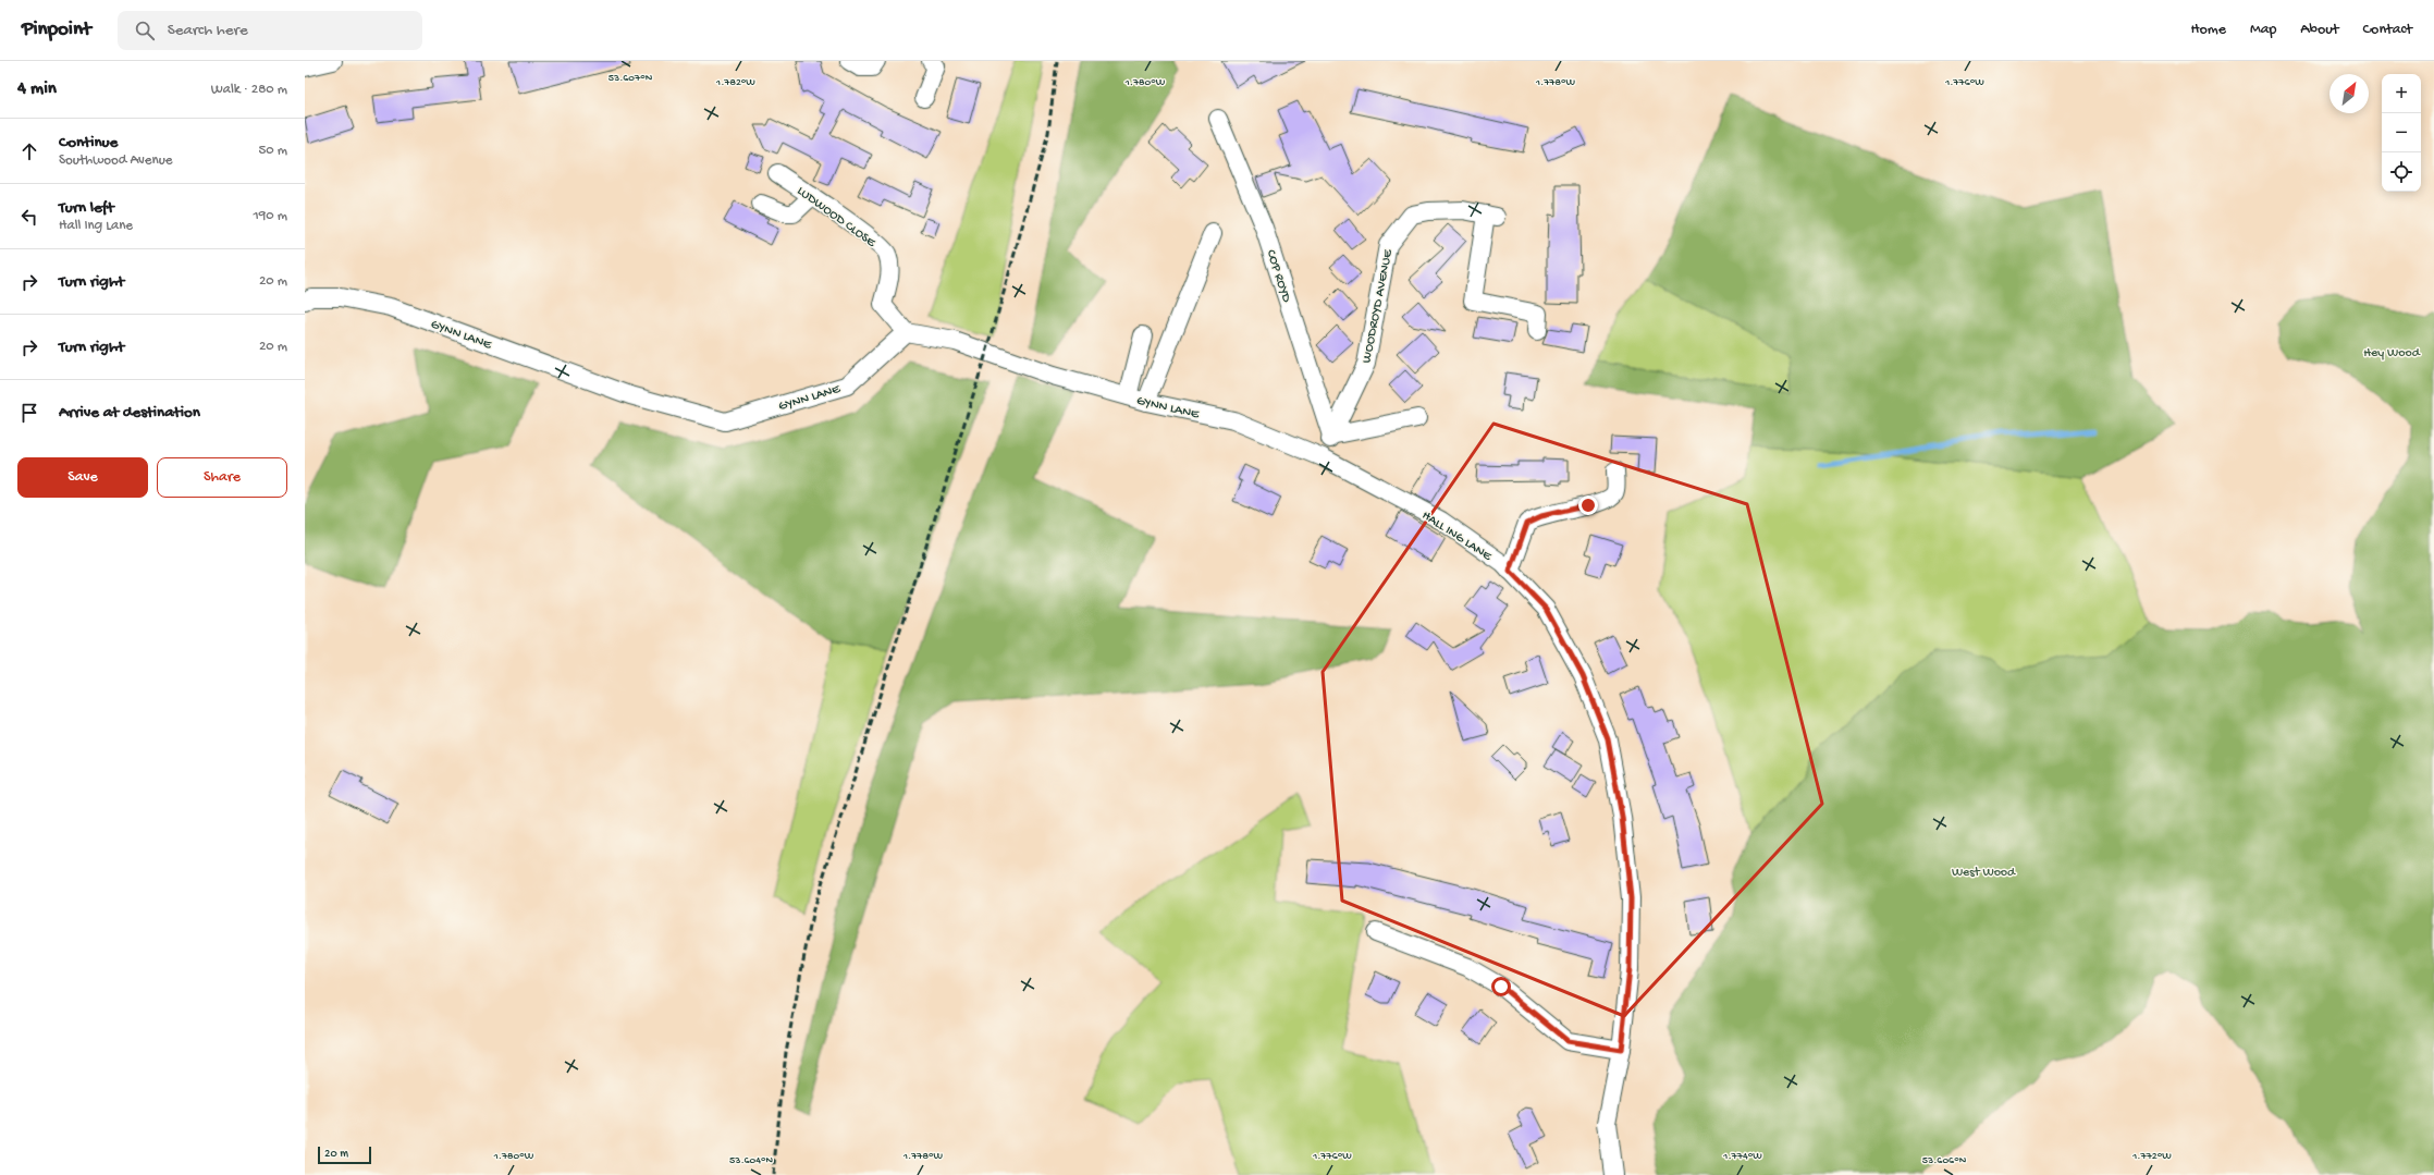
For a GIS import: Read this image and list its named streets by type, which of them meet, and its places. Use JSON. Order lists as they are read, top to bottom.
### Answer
{
  "streets": {
    "street": [
      "LUDWOOD CLOSE",
      "COP ROYD",
      "WOODROYD AVENUE",
      "GYNN LANE",
      "HALL ING LANE"
    ]
  },
  "crossings": [
    ["LUDWOOD CLOSE", "GYNN LANE"],
    ["COP ROYD", "WOODROYD AVENUE"],
    ["WOODROYD AVENUE", "GYNN LANE"],
    ["WOODROYD AVENUE", "HALL ING LANE"],
    ["GYNN LANE", "HALL ING LANE"]
  ],
  "parks": ["Hey Wood", "West Wood"],
  "scale_bar": "20 m",
  "north": "top right",
  "page": {
    "header": "Pinpoint",
    "search": "Search here",
    "nav": [
      "Home",
      "Map",
      "About",
      "Contact"
    ],
    "heading": ["4 min", "Walk · 280 m"],
    "map_buttons": ["+", "−"],
    "list": [
      ["Continue", "Southwood Avenue", "50 m"],
      ["Turn left", "Hall Ing Lane", "190 m"],
      ["Turn right", "20 m"],
      ["Turn right", "20 m"],
      "Arrive at destination"
    ],
    "buttons": ["Save", "Share"],
    "scale": "20 m"
  },
  "coordinates": [
    "53.607°N",
    "1.780°W",
    "1.778°W",
    "1.782°W",
    "1.776°W",
    "1.774°W",
    "1.772°W",
    "53.604°N",
    "53.606°N"
  ]
}
